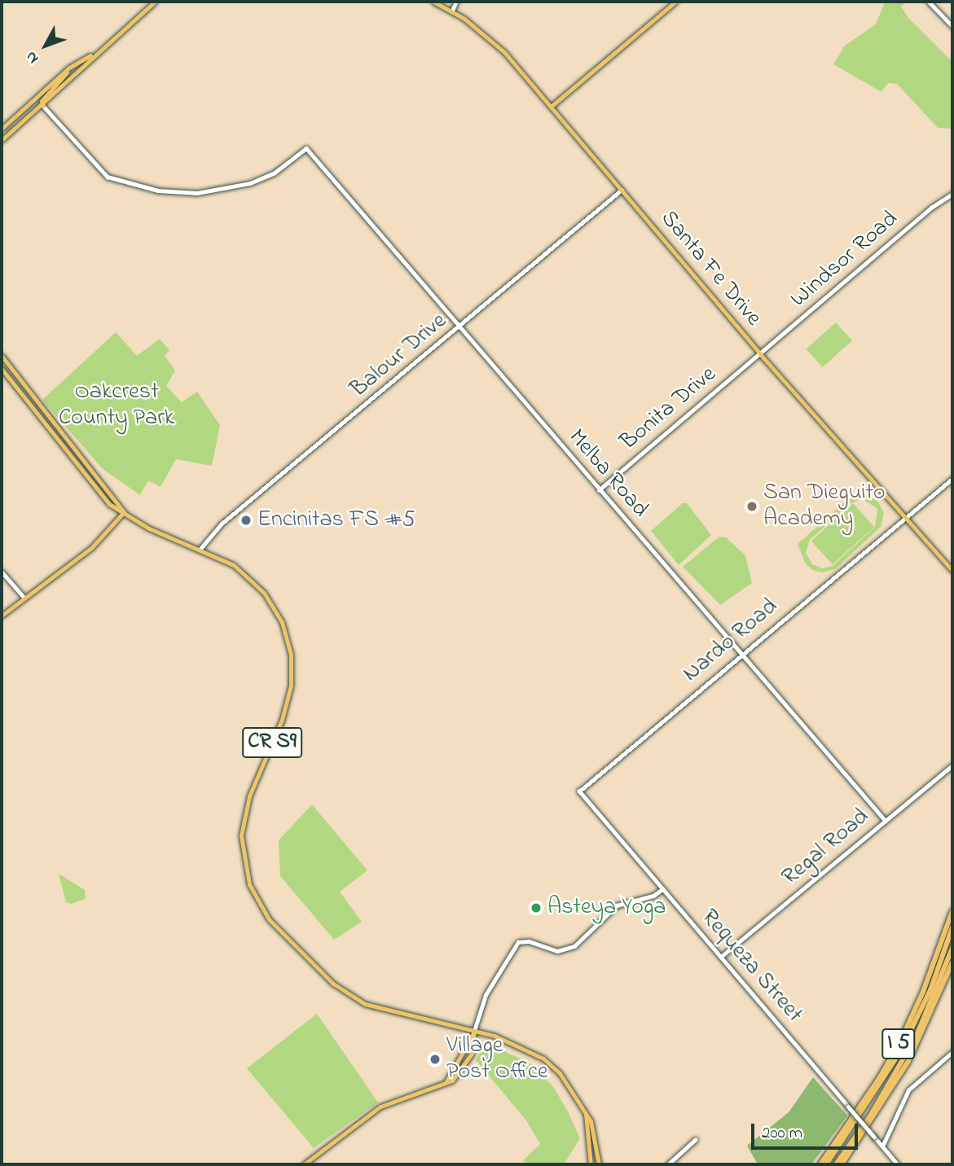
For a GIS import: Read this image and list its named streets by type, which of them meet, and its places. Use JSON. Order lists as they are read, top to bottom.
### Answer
{
  "streets": {
    "highway": ["I 5"],
    "main road": ["Santa Fe Drive", "CR S9"],
    "street": [
      "Windsor Road",
      "Balour Drive",
      "Bonita Drive",
      "Melba Road",
      "Nardo Road",
      "Regal Road",
      "Requeza Street"
    ]
  },
  "crossings": [
    ["Windsor Road", "Santa Fe Drive"],
    ["Windsor Road", "Bonita Drive"],
    ["Santa Fe Drive", "Balour Drive"],
    ["Santa Fe Drive", "Bonita Drive"],
    ["Santa Fe Drive", "Nardo Road"],
    ["Balour Drive", "Melba Road"],
    ["Balour Drive", "CR S9"],
    ["Bonita Drive", "Melba Road"],
    ["Melba Road", "Nardo Road"],
    ["Melba Road", "Regal Road"],
    ["Nardo Road", "Requeza Street"],
    ["Regal Road", "Requeza Street"]
  ],
  "parks": ["Oakcrest County Park"],
  "places": [
    "San Dieguito Academy",
    "Encinitas FS #5",
    "Asteya Yoga",
    "Village Post Office"
  ],
  "scale_bar": "200 m",
  "north": "bottom left"
}
